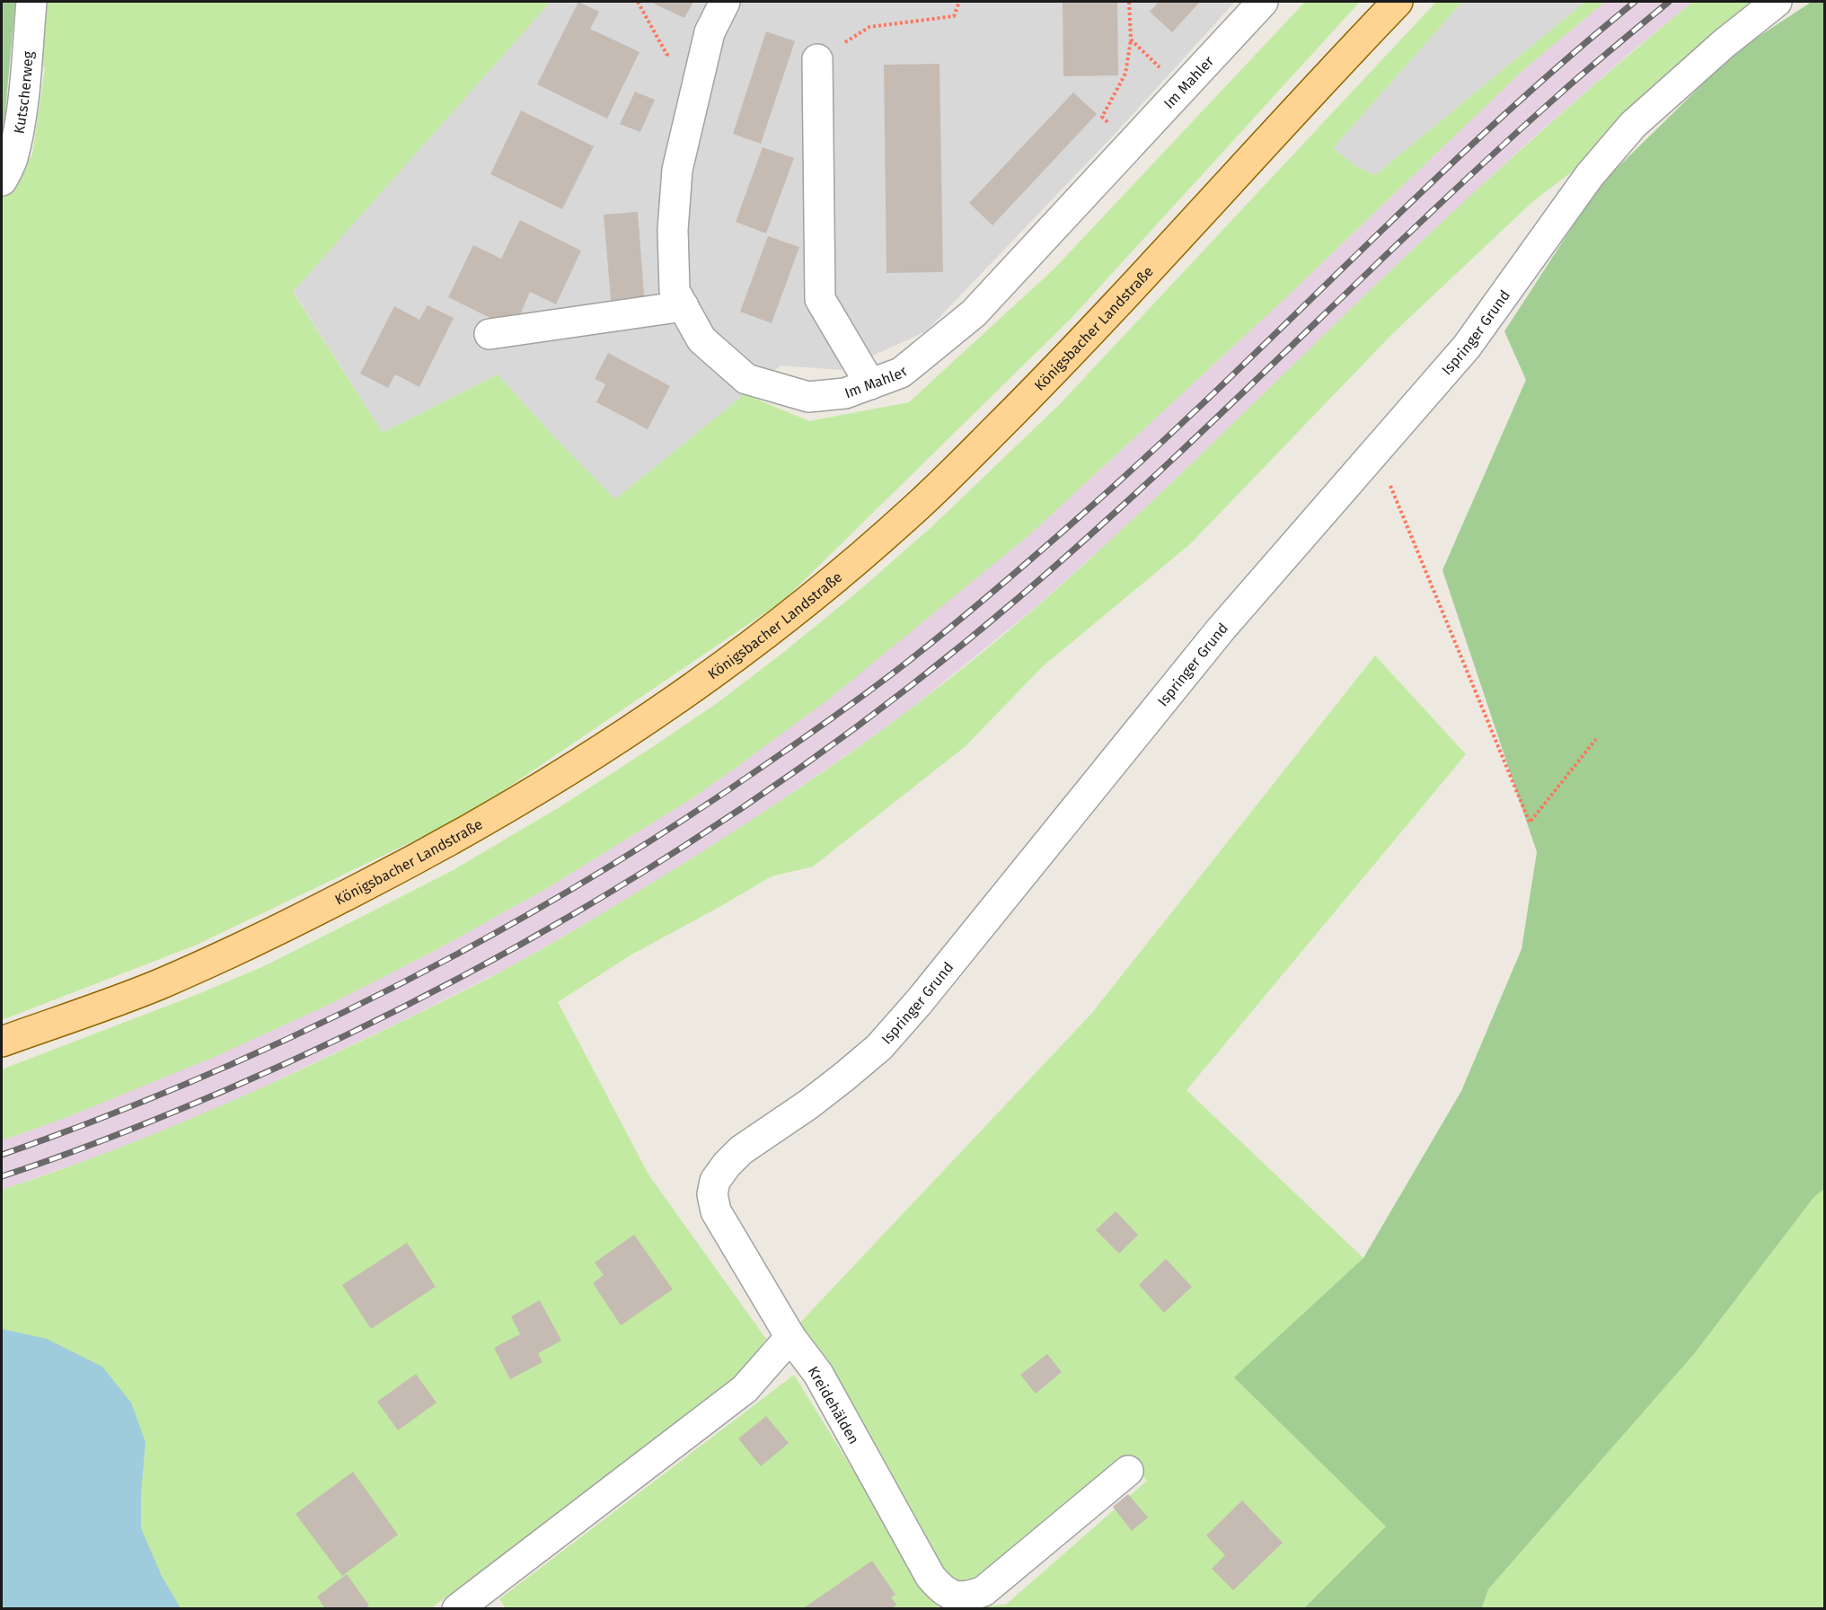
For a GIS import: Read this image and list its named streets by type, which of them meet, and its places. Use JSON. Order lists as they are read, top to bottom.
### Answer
{
  "streets": {
    "main road": ["Königsbacher Landstraße"],
    "street": [
      "Im Mahler",
      "Kutscherweg",
      "Ispringer Grund",
      "Kreidehälden"
    ]
  },
  "crossings": [
    ["Ispringer Grund", "Kreidehälden"]
  ]
}
